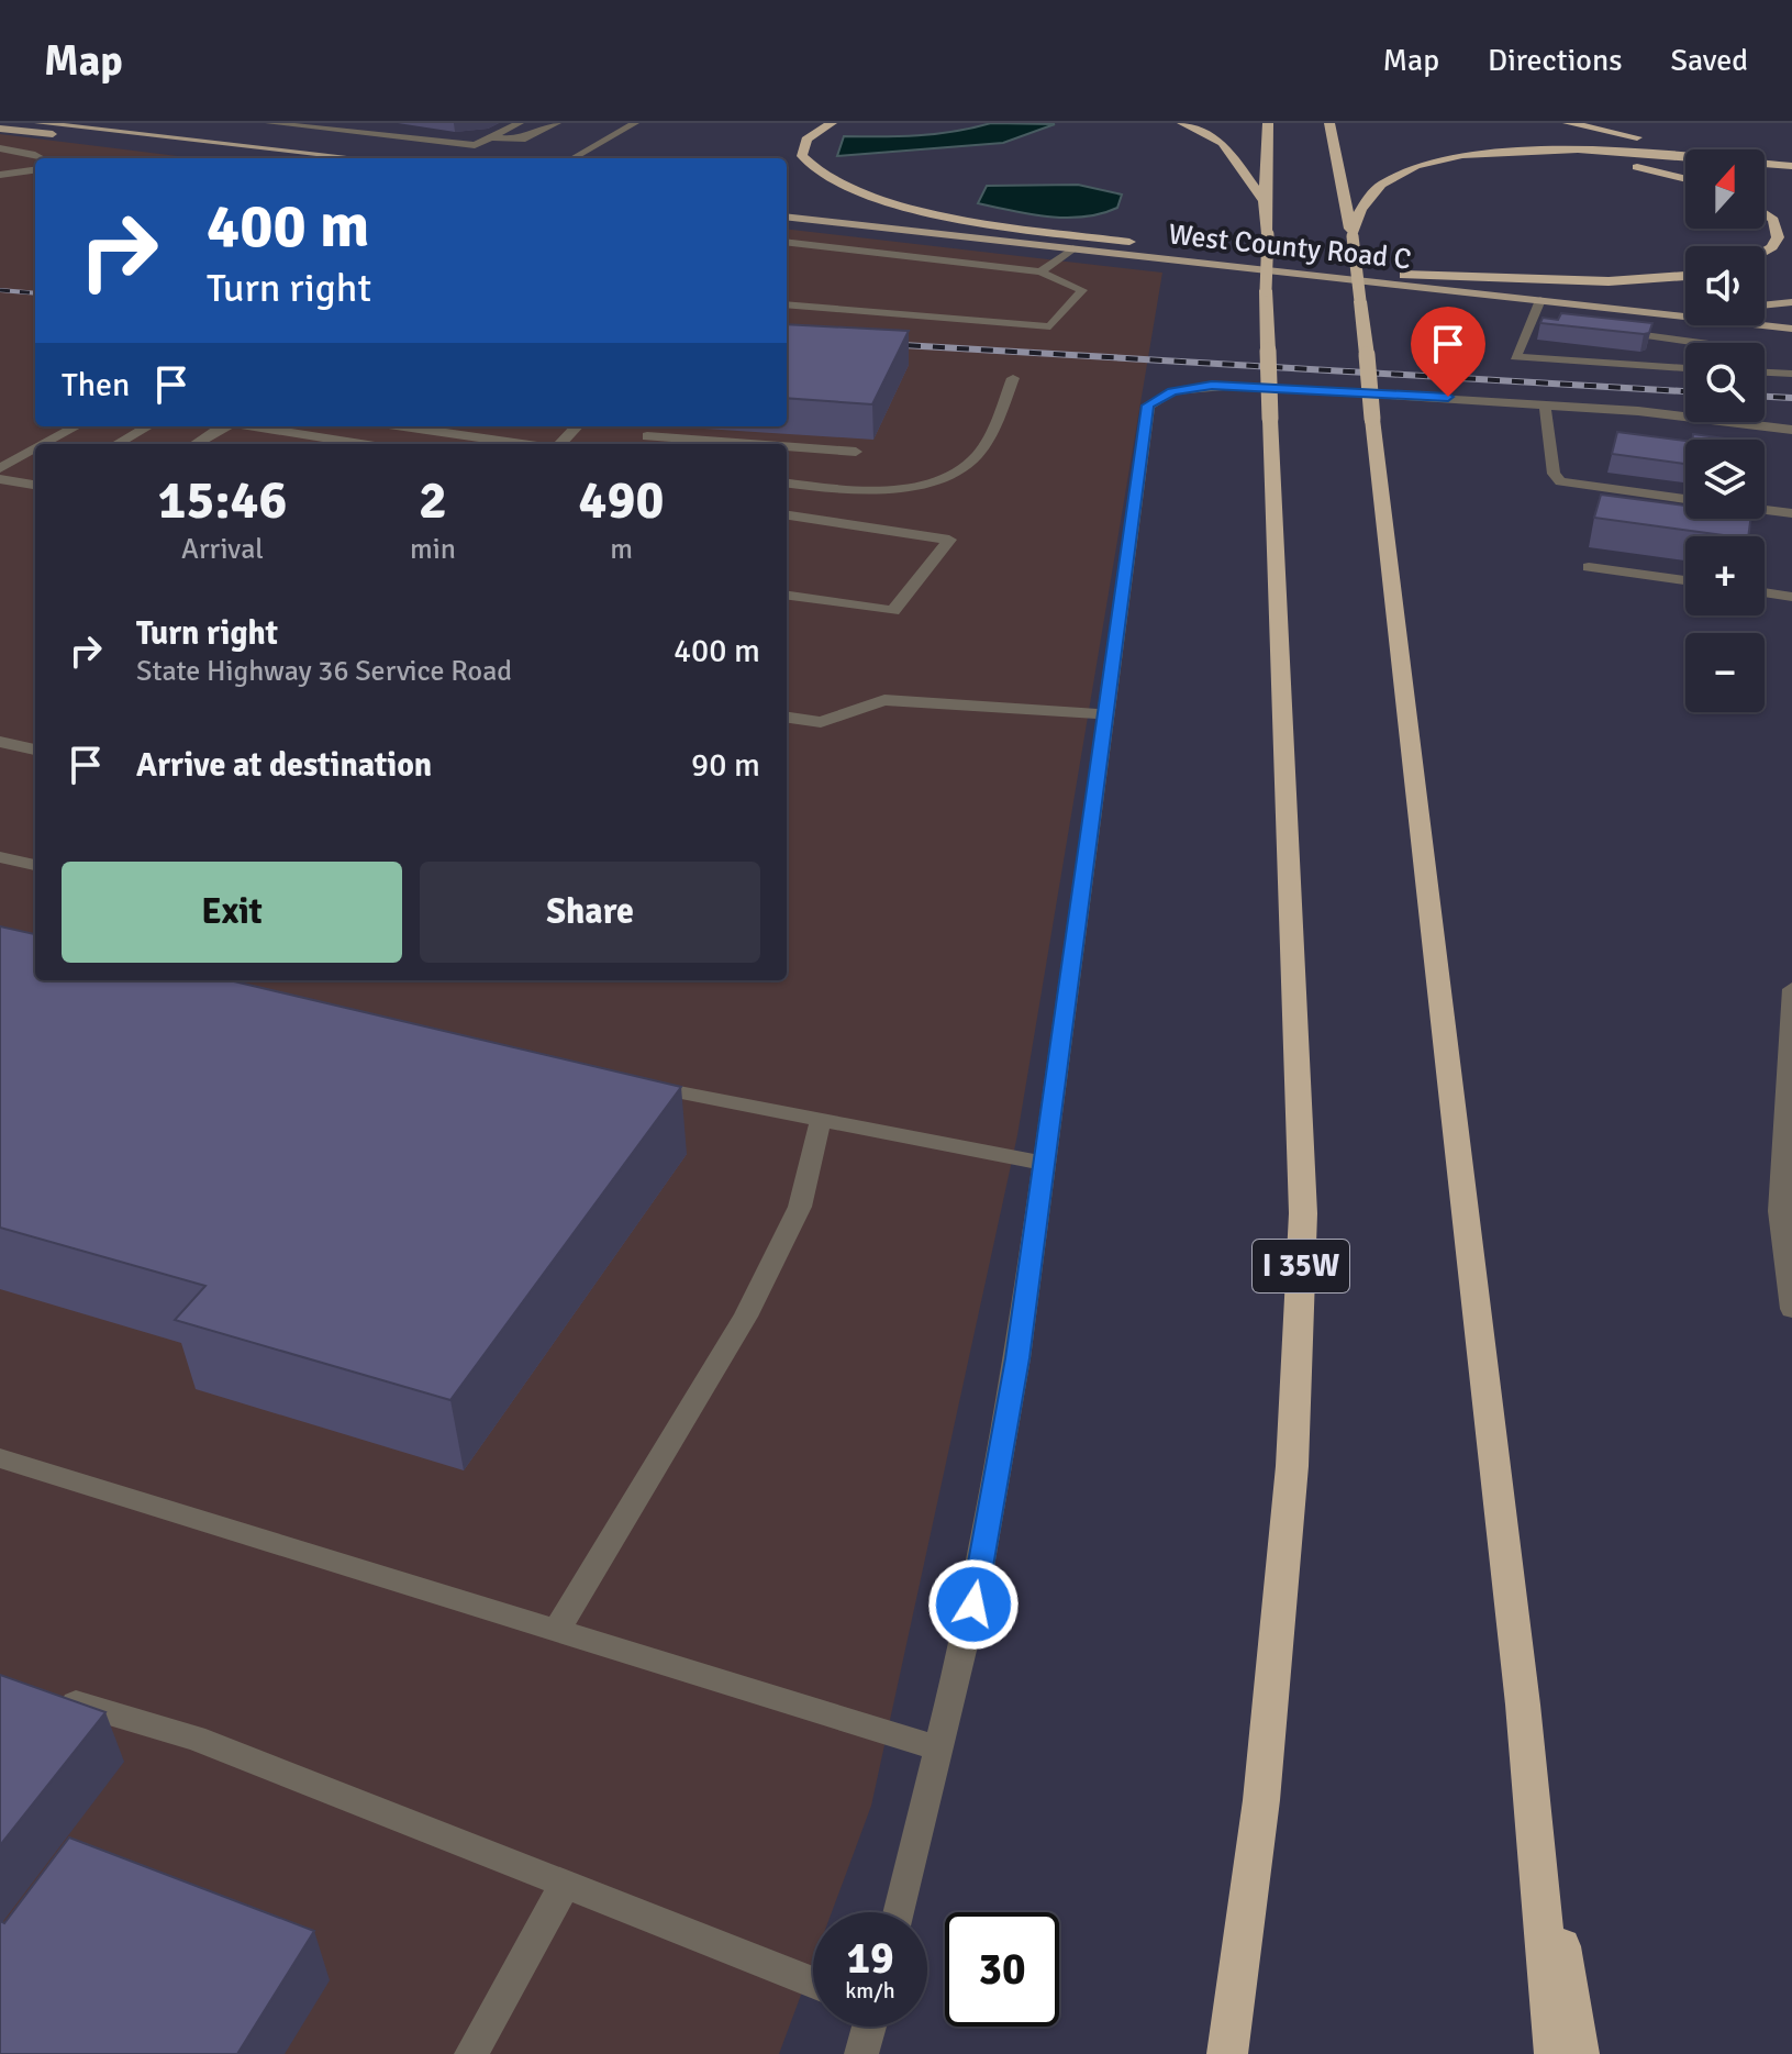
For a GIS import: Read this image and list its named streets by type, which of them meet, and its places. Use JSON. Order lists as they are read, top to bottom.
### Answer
{
  "streets": {
    "highway": ["I 35W"],
    "main road": ["West County Road C"]
  },
  "north": "top",
  "page": {
    "header": "Map",
    "nav": ["Map", "Directions", "Saved"],
    "map_buttons": ["+", "−"],
    "turn": ["400 m", "Turn right"],
    "then": "Then",
    "eta": [
      "15:46",
      "Arrival",
      "2",
      "min",
      "490",
      "m"
    ],
    "list": [
      {
        "name": "Turn right",
        "note": "State Highway 36 Service Road",
        "value": "400 m"
      },
      {
        "name": "Arrive at destination",
        "value": "90 m"
      }
    ],
    "buttons": ["Exit", "Share"],
    "speed": "19 km/h",
    "limit": "30"
  }
}
